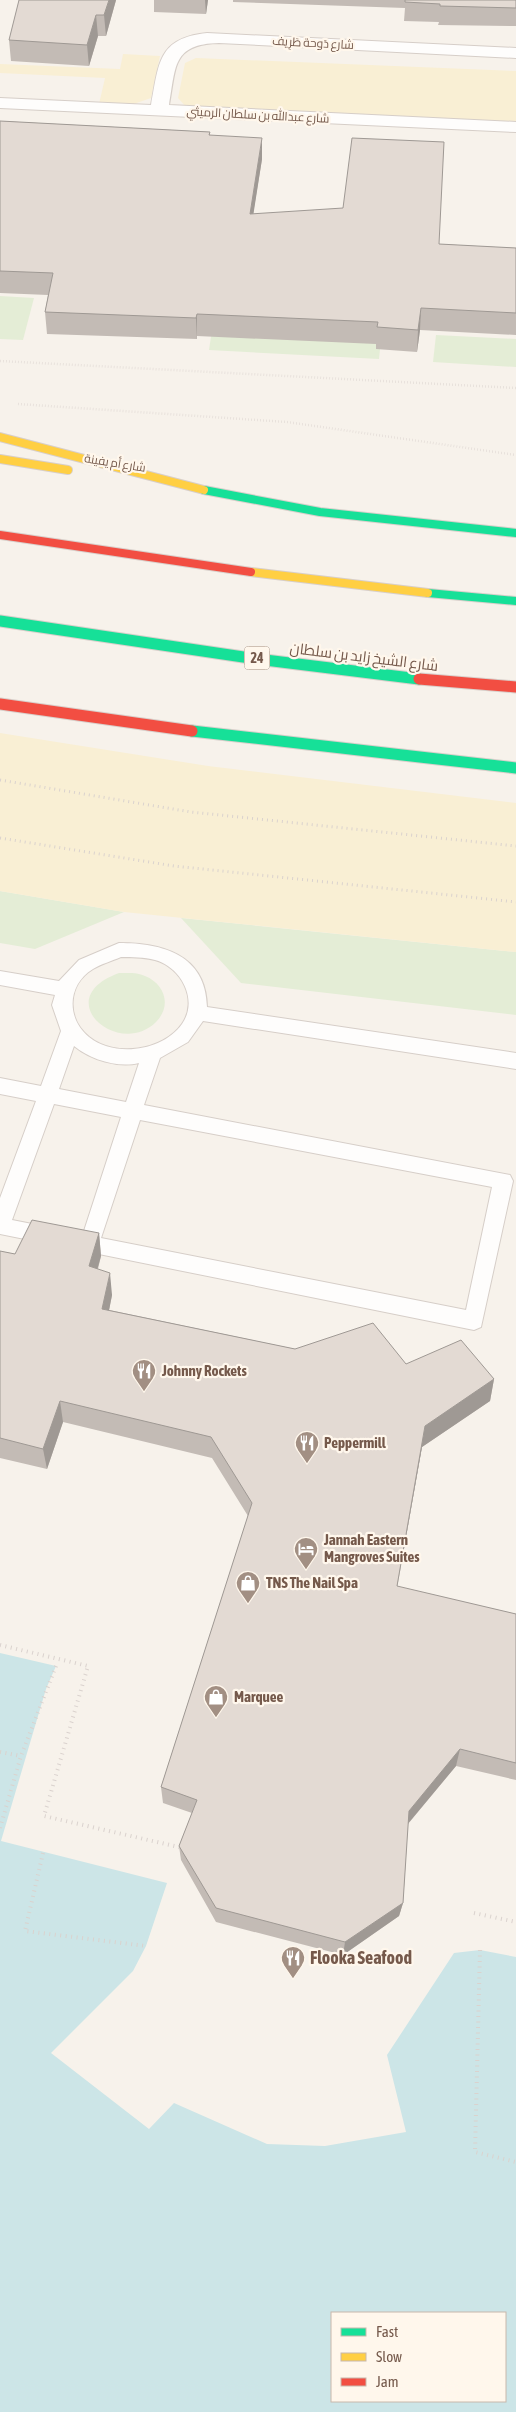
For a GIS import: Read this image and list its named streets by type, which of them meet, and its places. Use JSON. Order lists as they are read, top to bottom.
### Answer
{
  "streets": {
    "main road": ["شارع أم يفينة", "شارع الشيخ زايد بن سلطان", "24"],
    "street": ["شارع دَوحة طَرِيف", "شارع عبدالله بن سلطان الرميثي"]
  },
  "crossings": [
    ["شارع دَوحة طَرِيف", "شارع عبدالله بن سلطان الرميثي"]
  ],
  "places": {
    "restaurant": ["Johnny Rockets", "Peppermill", "Flooka Seafood"],
    "hotel": ["Jannah Eastern Mangroves Suites"],
    "shop": ["TNS The Nail Spa", "Marquee"]
  },
  "legend": ["Fast", "Slow", "Jam"]
}
